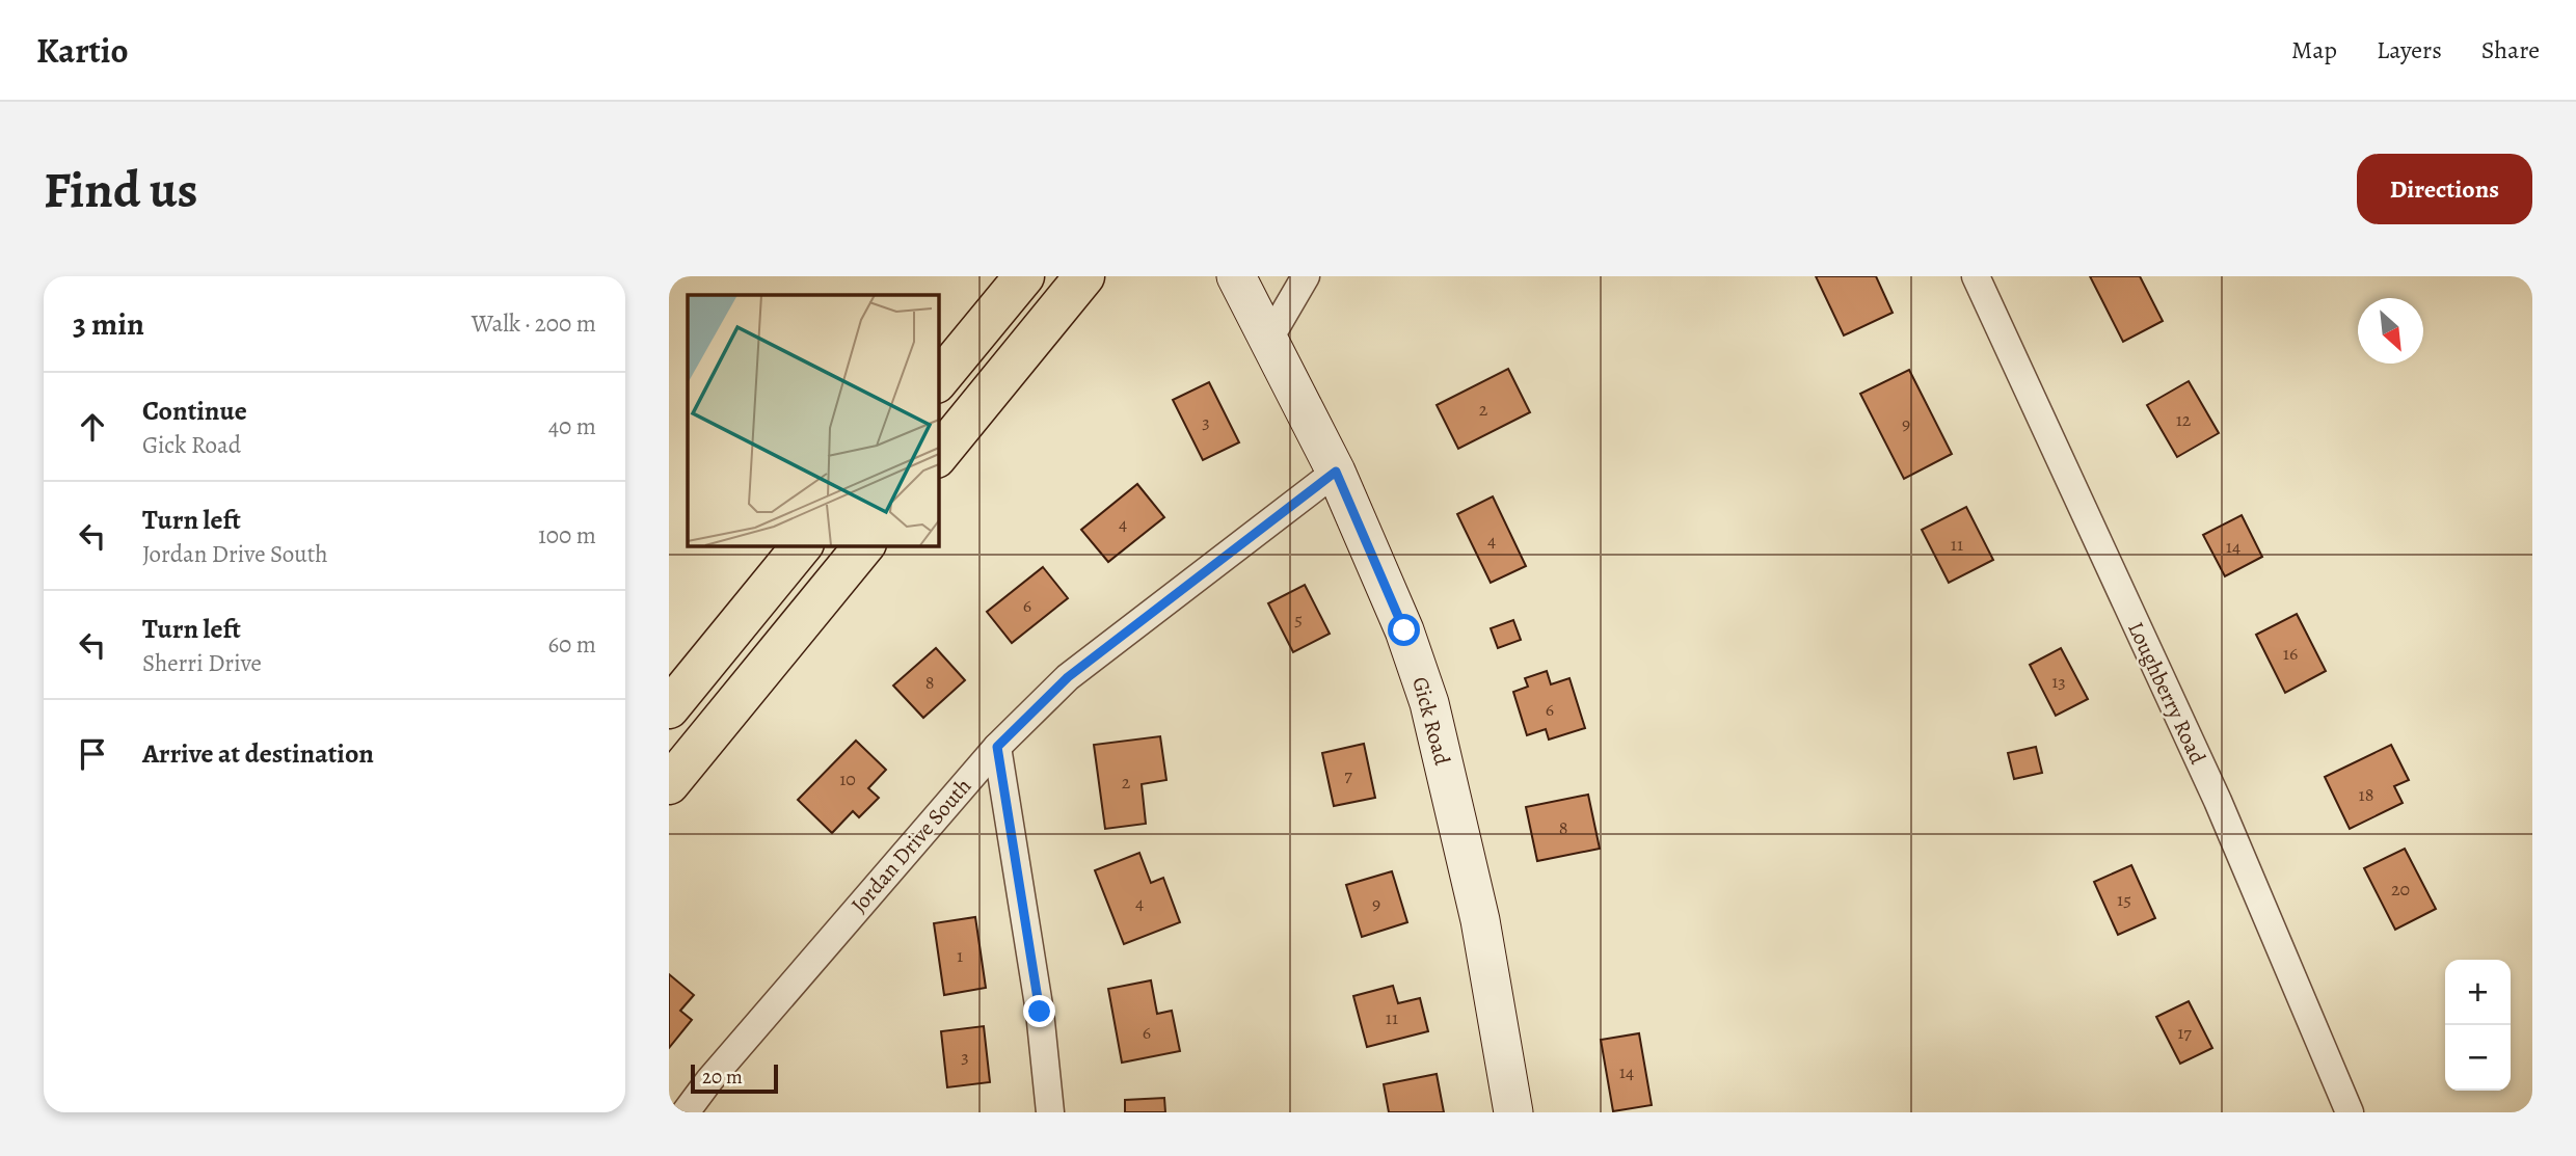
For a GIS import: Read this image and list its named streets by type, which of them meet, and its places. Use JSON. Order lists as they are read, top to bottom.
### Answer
{
  "streets": {
    "street": ["Loughberry Road", "Gick Road", "Jordan Drive South"]
  },
  "crossings": [
    ["Gick Road", "Jordan Drive South"]
  ],
  "house_numbers": [
    "2",
    "12",
    "3",
    "9",
    "4",
    "4",
    "11",
    "14",
    "6",
    "5",
    "16",
    "13",
    "8",
    "6",
    "7",
    "10",
    "2",
    "18",
    "8",
    "20",
    "15",
    "4",
    "9",
    "1",
    "11",
    "6",
    "17",
    "3",
    "14"
  ],
  "scale_bar": "20 m",
  "north": "bottom right",
  "page": {
    "header": "Kartio",
    "nav": ["Map", "Layers", "Share"],
    "buttons": "Directions",
    "title": "Find us",
    "heading": ["3 min", "Walk · 200 m"],
    "list": [
      ["Continue", "Gick Road", "40 m"],
      ["Turn left", "Jordan Drive South", "100 m"],
      ["Turn left", "Sherri Drive", "60 m"],
      "Arrive at destination"
    ],
    "map_buttons": ["+", "−"],
    "scale": "20 m"
  }
}
